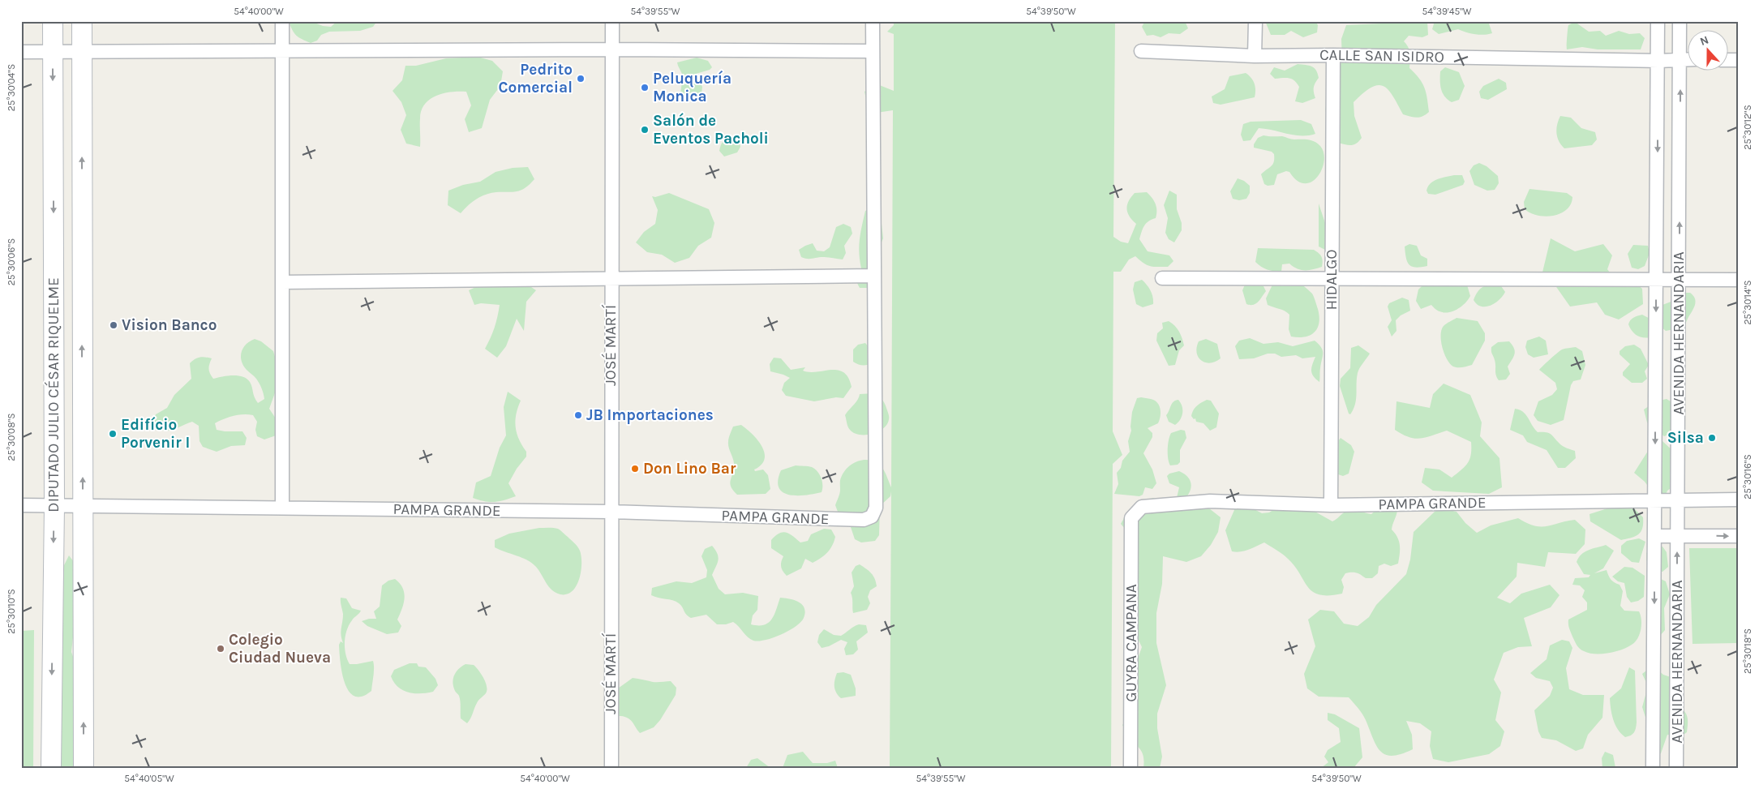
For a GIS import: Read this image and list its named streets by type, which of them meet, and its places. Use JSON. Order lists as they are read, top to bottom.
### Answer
{
  "streets": {
    "street": [
      "CALLE SAN ISIDRO",
      "HIDALGO",
      "AVENIDA HERNANDARIA",
      "JOSÉ MARTÍ",
      "DIPUTADO JULIO CÉSAR RIQUELME",
      "PAMPA GRANDE",
      "GUYRA CAMPANA"
    ]
  },
  "crossings": [
    ["CALLE SAN ISIDRO", "HIDALGO"],
    ["CALLE SAN ISIDRO", "AVENIDA HERNANDARIA"],
    ["HIDALGO", "PAMPA GRANDE"],
    ["AVENIDA HERNANDARIA", "PAMPA GRANDE"],
    ["JOSÉ MARTÍ", "PAMPA GRANDE"],
    ["DIPUTADO JULIO CÉSAR RIQUELME", "PAMPA GRANDE"],
    ["PAMPA GRANDE", "GUYRA CAMPANA"]
  ],
  "places": [
    "Pedrito Comercial",
    "Peluquería Monica",
    "Salón de Eventos Pacholi",
    "Vision Banco",
    "JB Importaciones",
    "Edifício Porvenir I",
    "Silsa",
    "Don Lino Bar",
    "Colegio Ciudad Nueva"
  ],
  "north": "top",
  "coordinates": [
    "54°40'00\"W",
    "54°39'55\"W",
    "54°39'50\"W",
    "54°39'45\"W",
    "25°30'04\"S",
    "25°30'12\"S",
    "25°30'06\"S",
    "25°30'14\"S",
    "25°30'08\"S",
    "25°30'16\"S",
    "25°30'10\"S",
    "25°30'18\"S",
    "54°40'05\"W"
  ]
}
